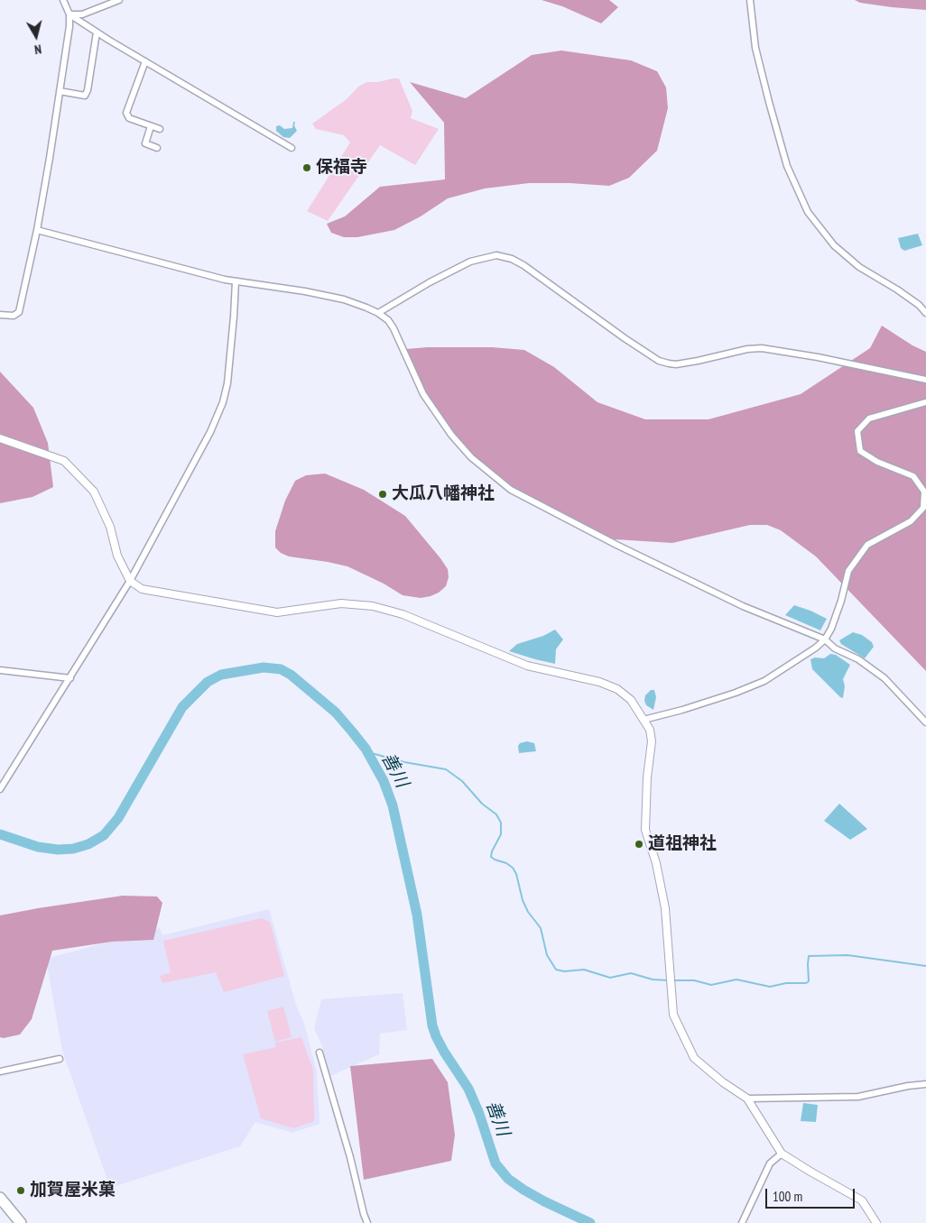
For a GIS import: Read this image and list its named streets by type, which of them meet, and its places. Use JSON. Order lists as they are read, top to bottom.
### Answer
{
  "water": ["善川"],
  "places": [
    "保福寺",
    "大瓜八幡神社",
    "道祖神社",
    "加賀屋米菓"
  ],
  "scale_bar": "100 m",
  "north": "bottom"
}
